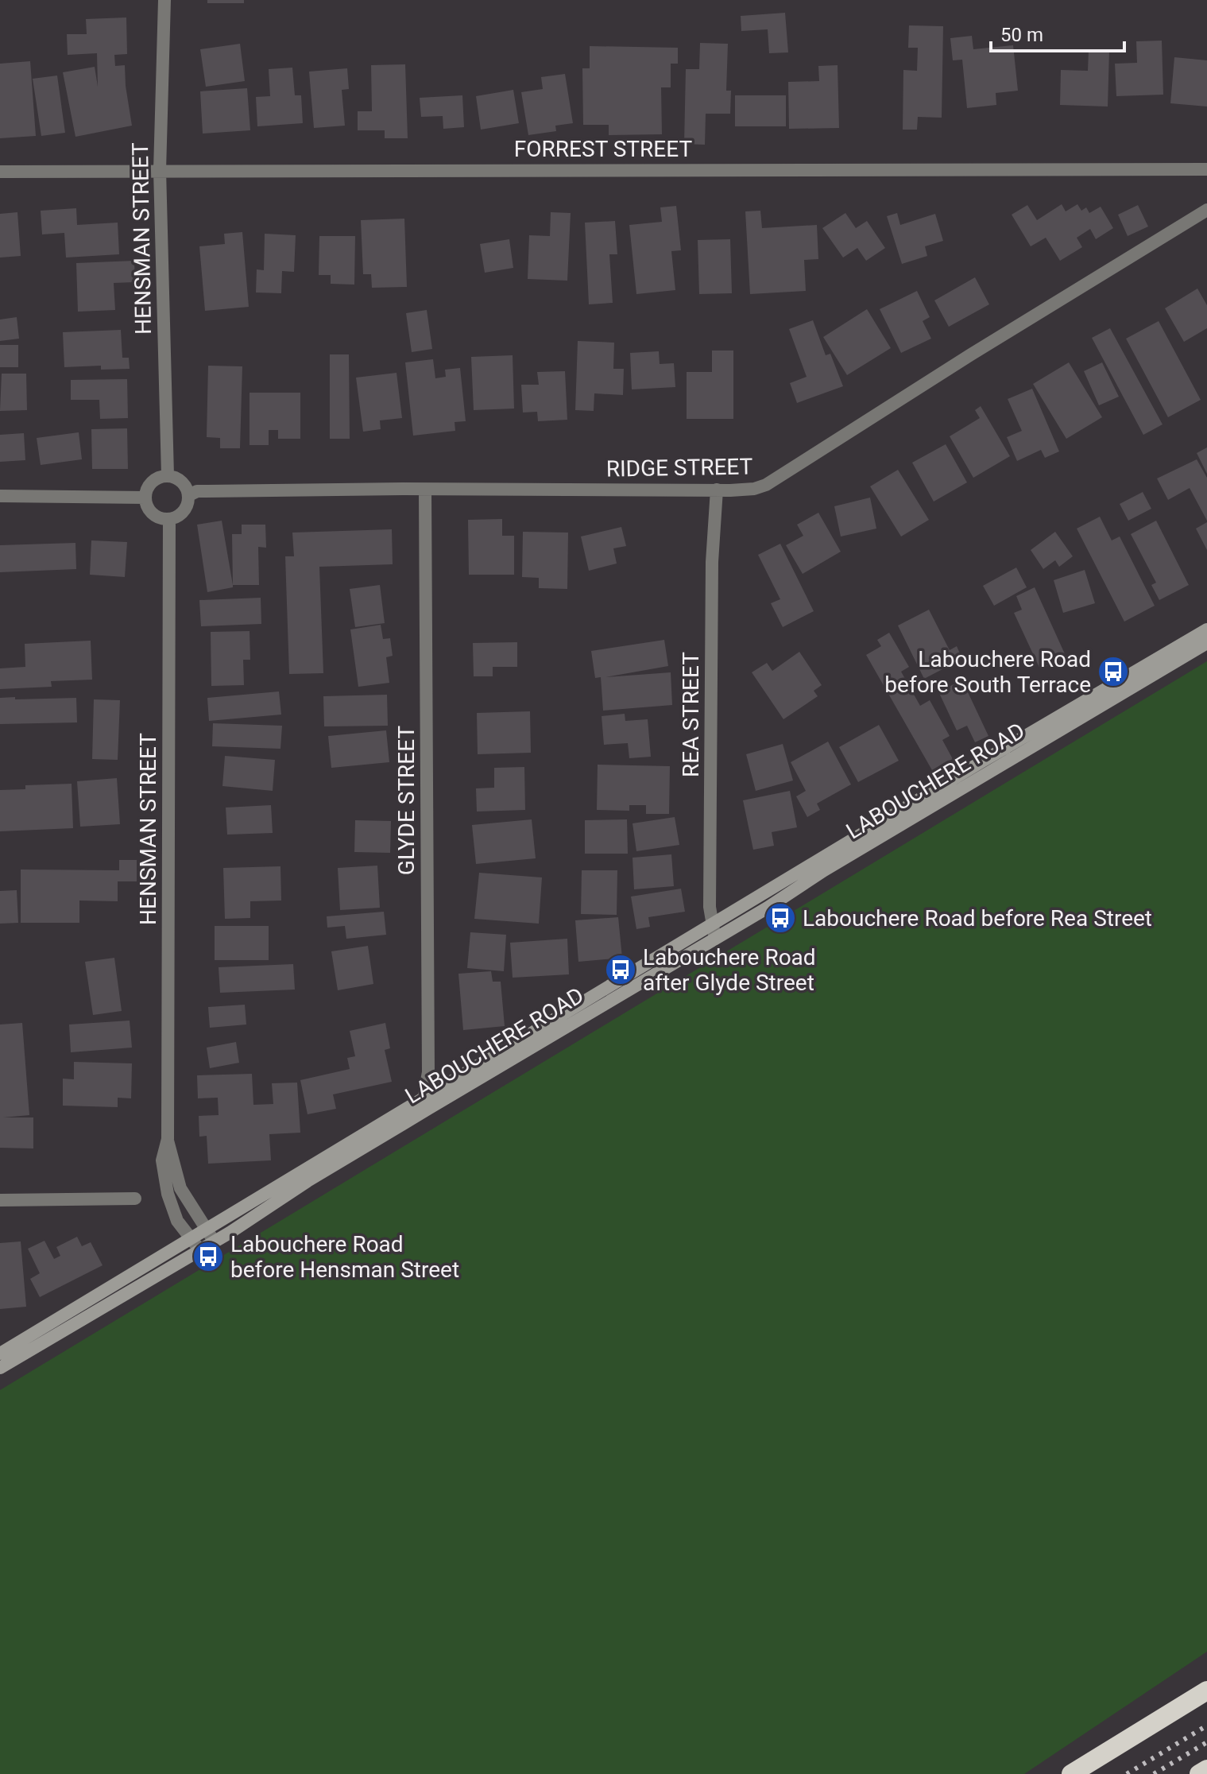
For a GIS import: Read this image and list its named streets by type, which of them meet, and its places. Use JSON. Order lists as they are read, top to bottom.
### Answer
{
  "streets": {
    "main road": ["LABOUCHERE ROAD"],
    "street": [
      "FORREST STREET",
      "HENSMAN STREET",
      "RIDGE STREET",
      "REA STREET",
      "GLYDE STREET"
    ]
  },
  "crossings": [
    ["FORREST STREET", "HENSMAN STREET"],
    ["HENSMAN STREET", "RIDGE STREET"],
    ["HENSMAN STREET", "LABOUCHERE ROAD"],
    ["RIDGE STREET", "REA STREET"],
    ["RIDGE STREET", "GLYDE STREET"],
    ["REA STREET", "LABOUCHERE ROAD"],
    ["LABOUCHERE ROAD", "GLYDE STREET"]
  ],
  "places": {
    "bus stop": [
      "Labouchere Road before South Terrace",
      "Labouchere Road before Rea Street",
      "Labouchere Road after Glyde Street",
      "Labouchere Road before Hensman Street"
    ]
  },
  "scale_bar": "50 m"
}
